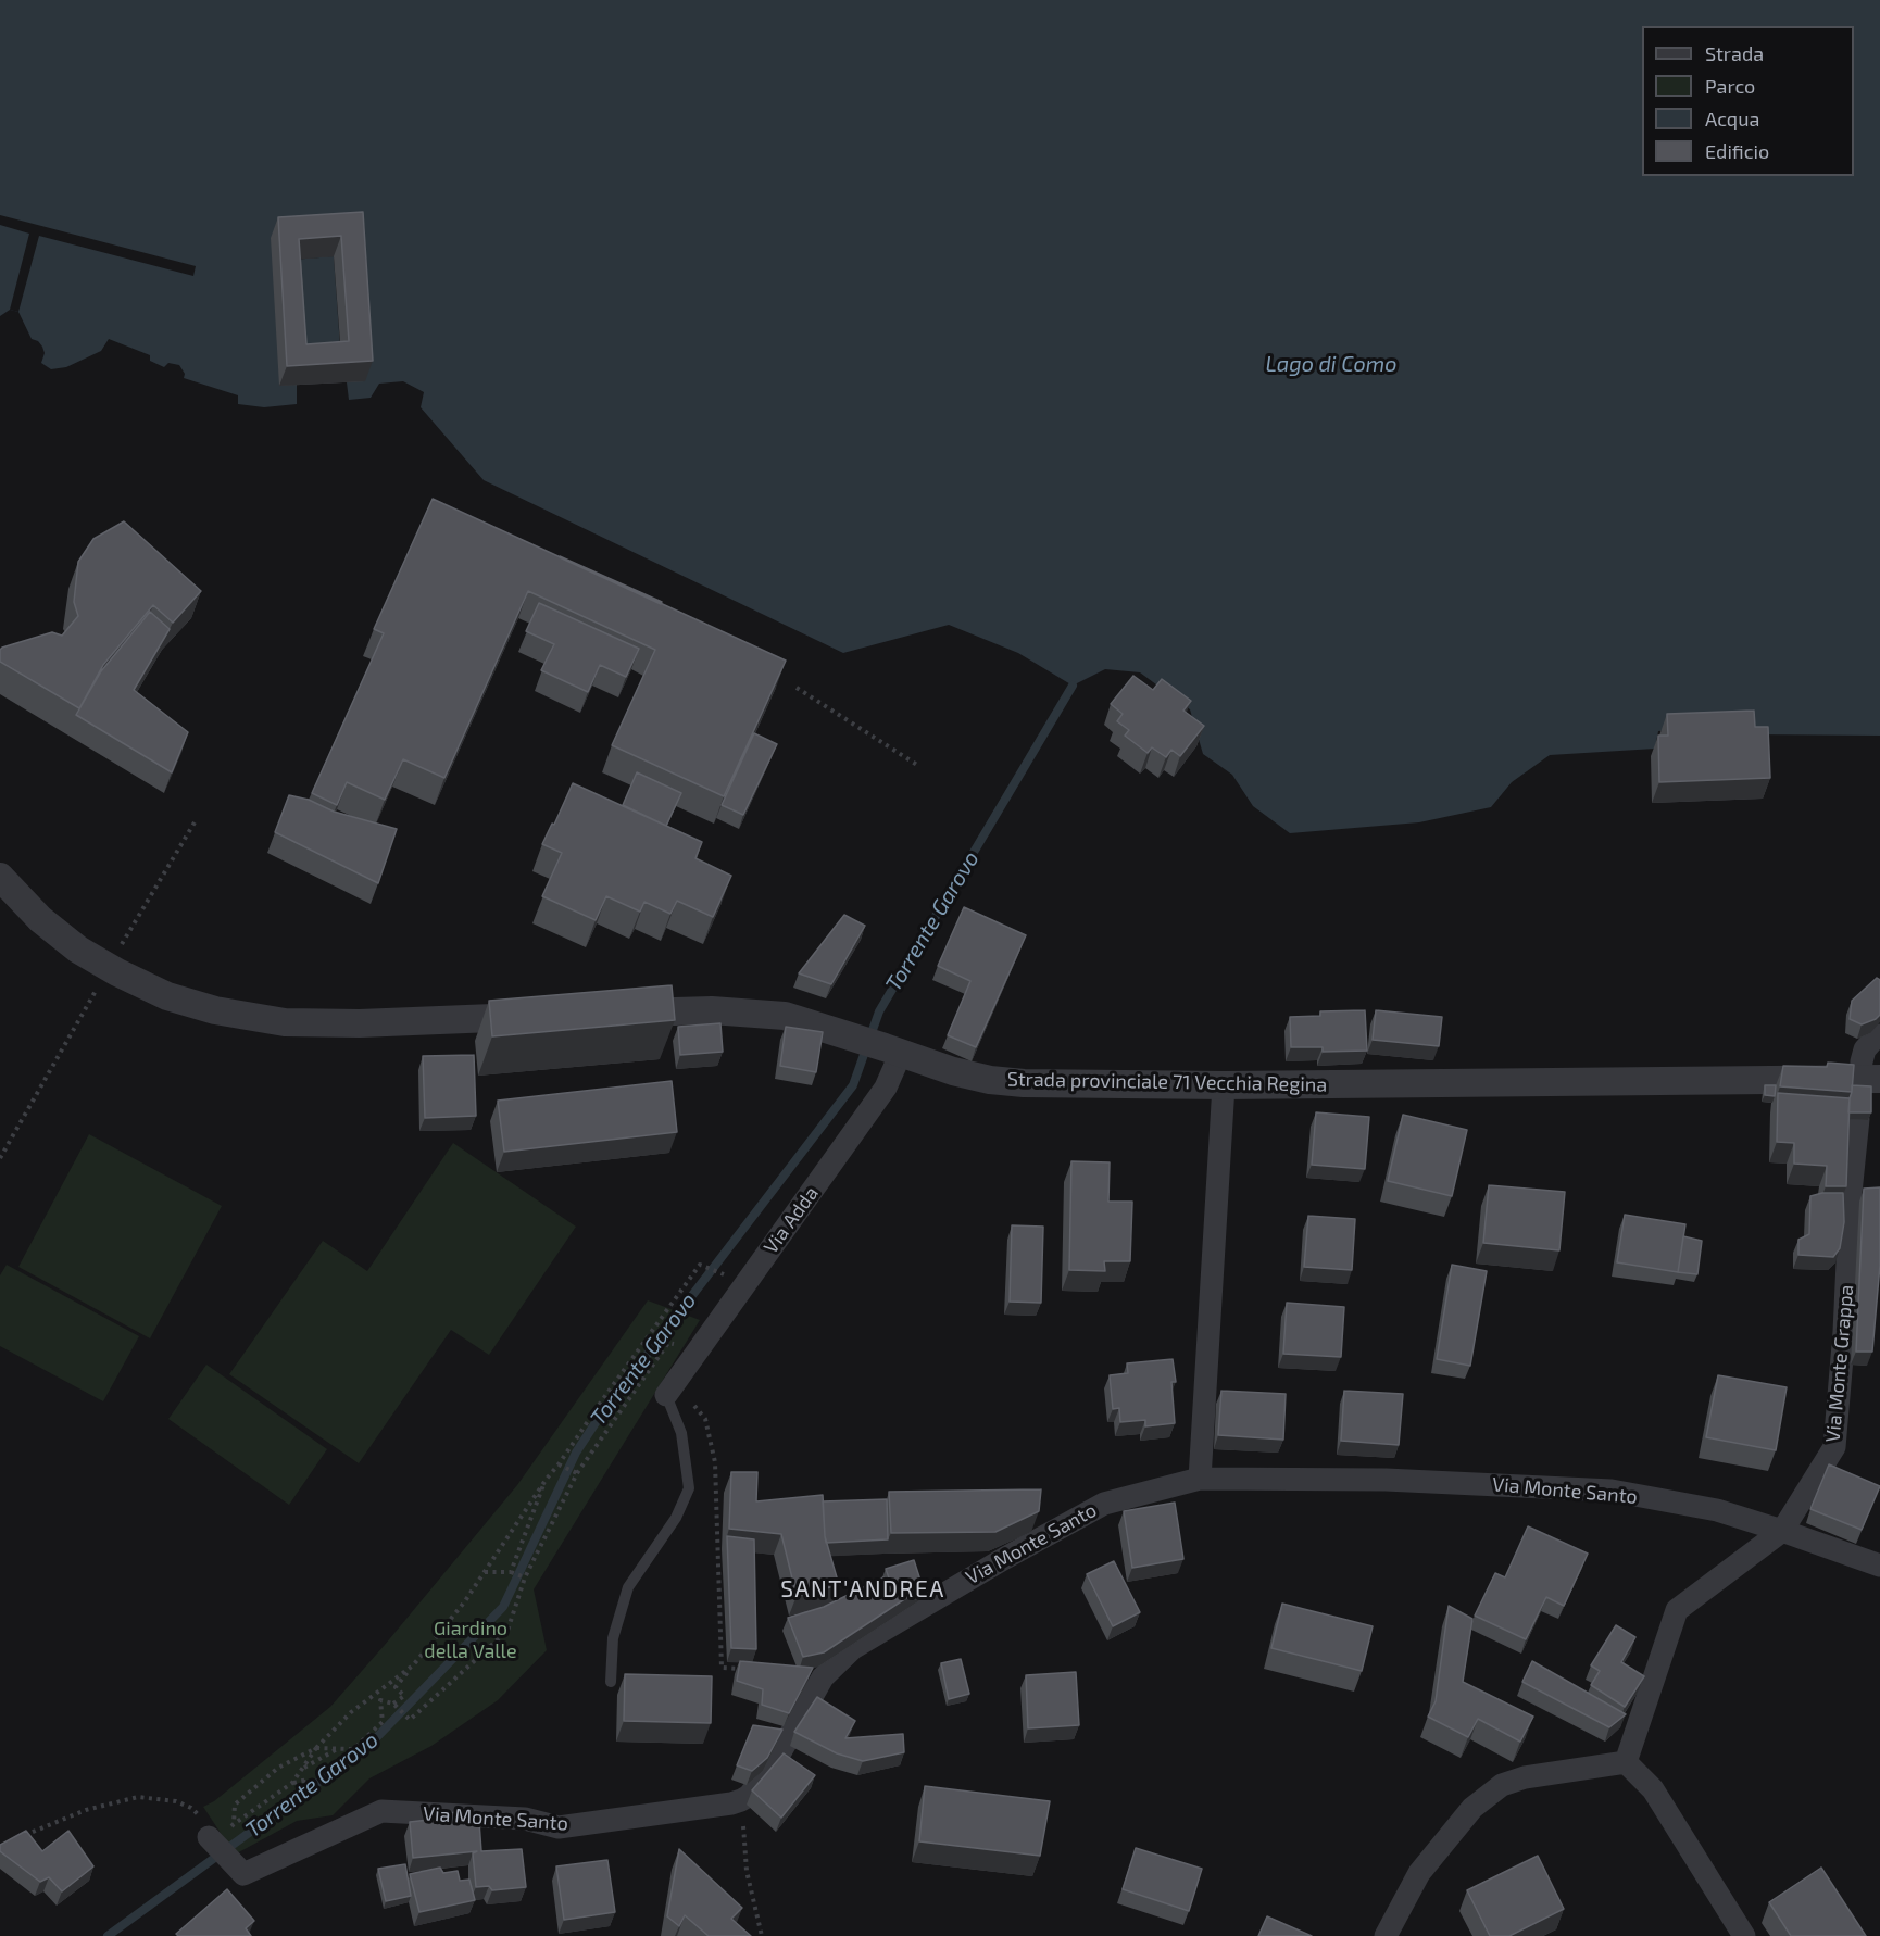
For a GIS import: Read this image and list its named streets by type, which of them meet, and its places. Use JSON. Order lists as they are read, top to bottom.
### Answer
{
  "streets": {
    "street": [
      "Strada provinciale 71 Vecchia Regina",
      "Via Adda",
      "Via Monte Grappa",
      "Via Monte Santo"
    ]
  },
  "crossings": [
    ["Strada provinciale 71 Vecchia Regina", "Via Adda"],
    ["Via Monte Grappa", "Via Monte Santo"]
  ],
  "districts": ["SANT'ANDREA"],
  "water": ["Lago di Como", "Torrente Garovo"],
  "parks": ["Giardino della Valle"],
  "legend": [
    "Strada",
    "Parco",
    "Acqua",
    "Edificio"
  ]
}
